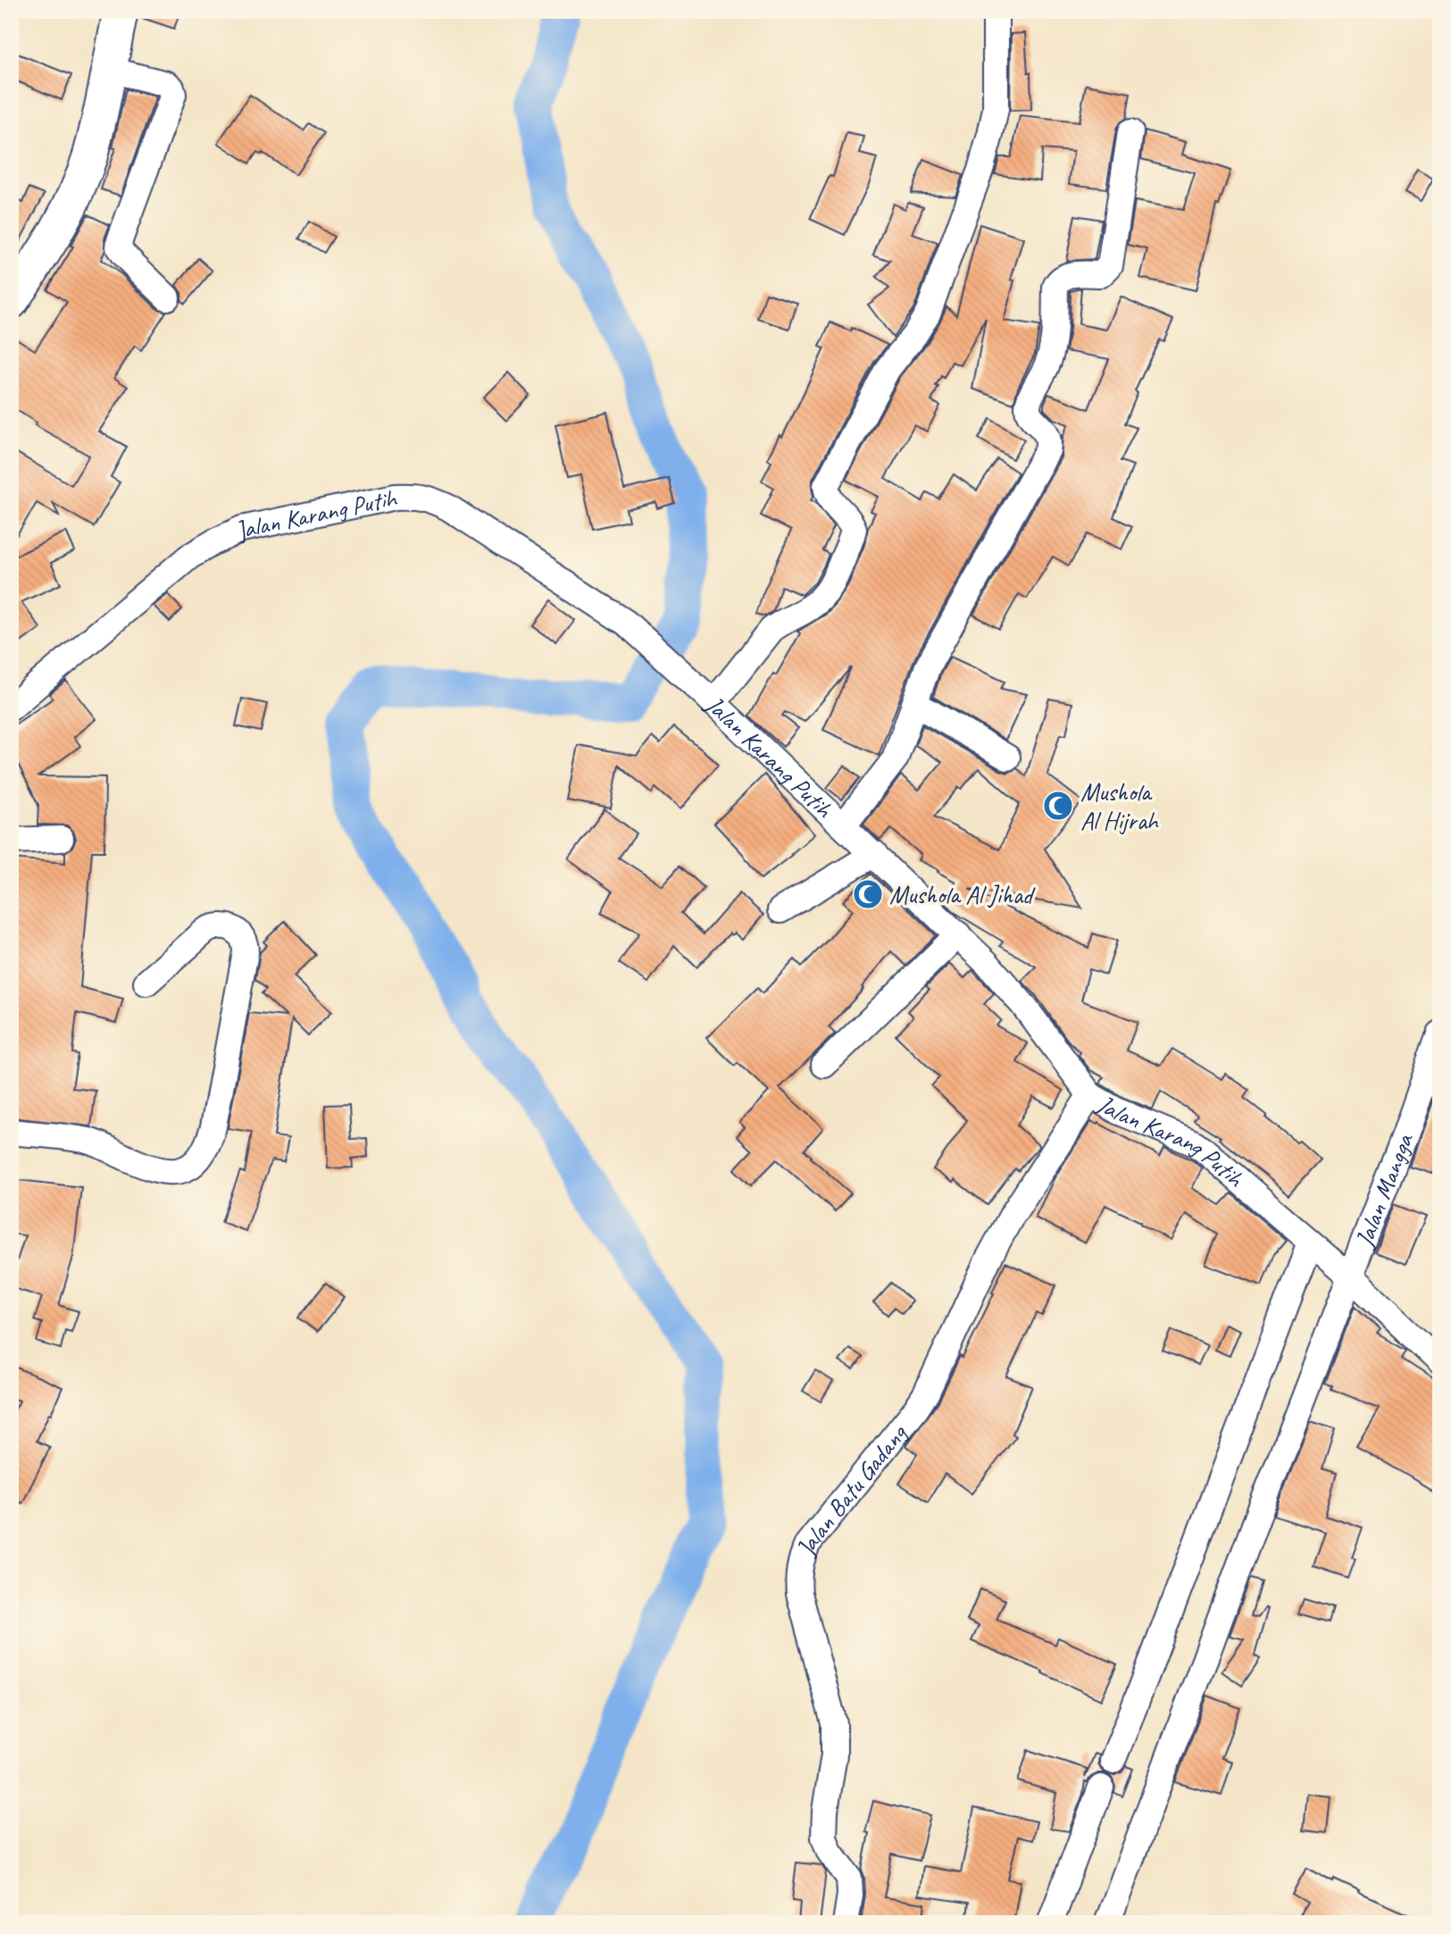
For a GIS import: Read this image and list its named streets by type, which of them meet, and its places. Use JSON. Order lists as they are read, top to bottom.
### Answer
{
  "streets": {
    "street": ["Jalan Karang Putih", "Jalan Mangga", "Jalan Batu Gadang"]
  },
  "crossings": [
    ["Jalan Karang Putih", "Jalan Mangga"],
    ["Jalan Karang Putih", "Jalan Batu Gadang"]
  ],
  "places": {
    "mosque": ["Mushola Al Hijrah", "Mushola Al Jihad"]
  }
}
